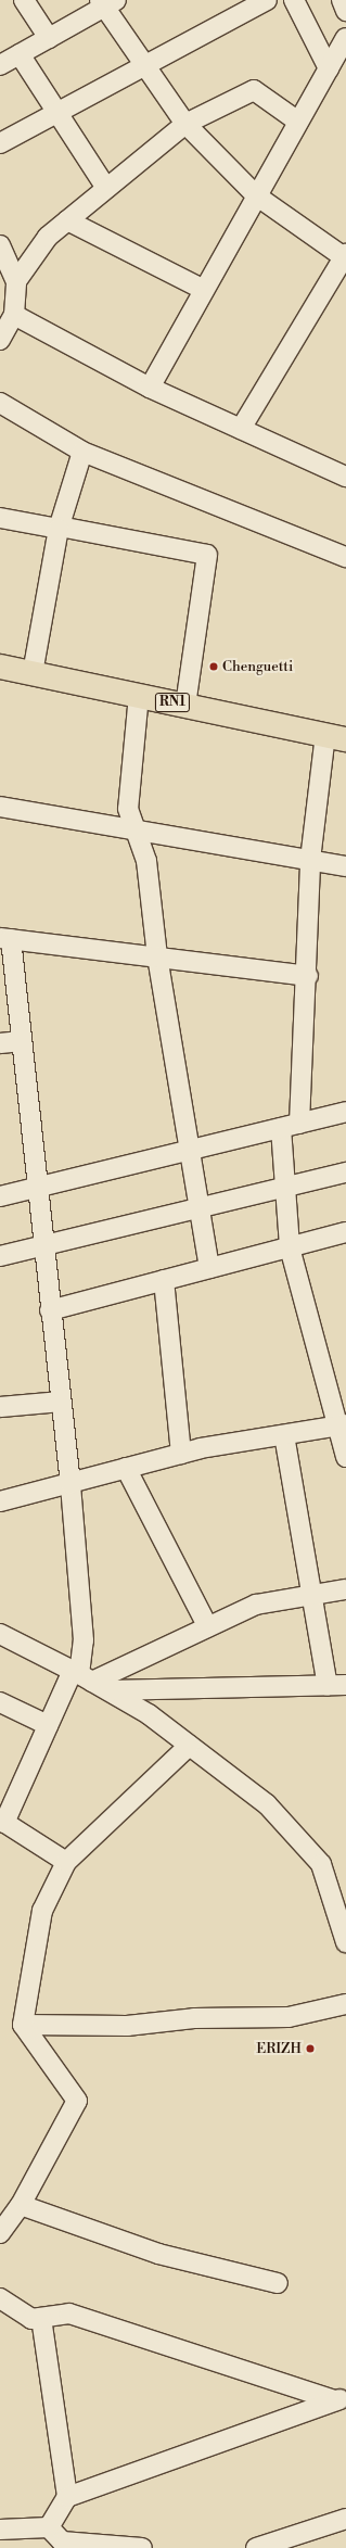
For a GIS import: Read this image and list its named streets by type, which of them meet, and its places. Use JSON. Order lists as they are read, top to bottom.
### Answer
{
  "streets": {
    "highway": ["RN1"]
  },
  "places": ["Chenguetti", "ERIZH"]
}
